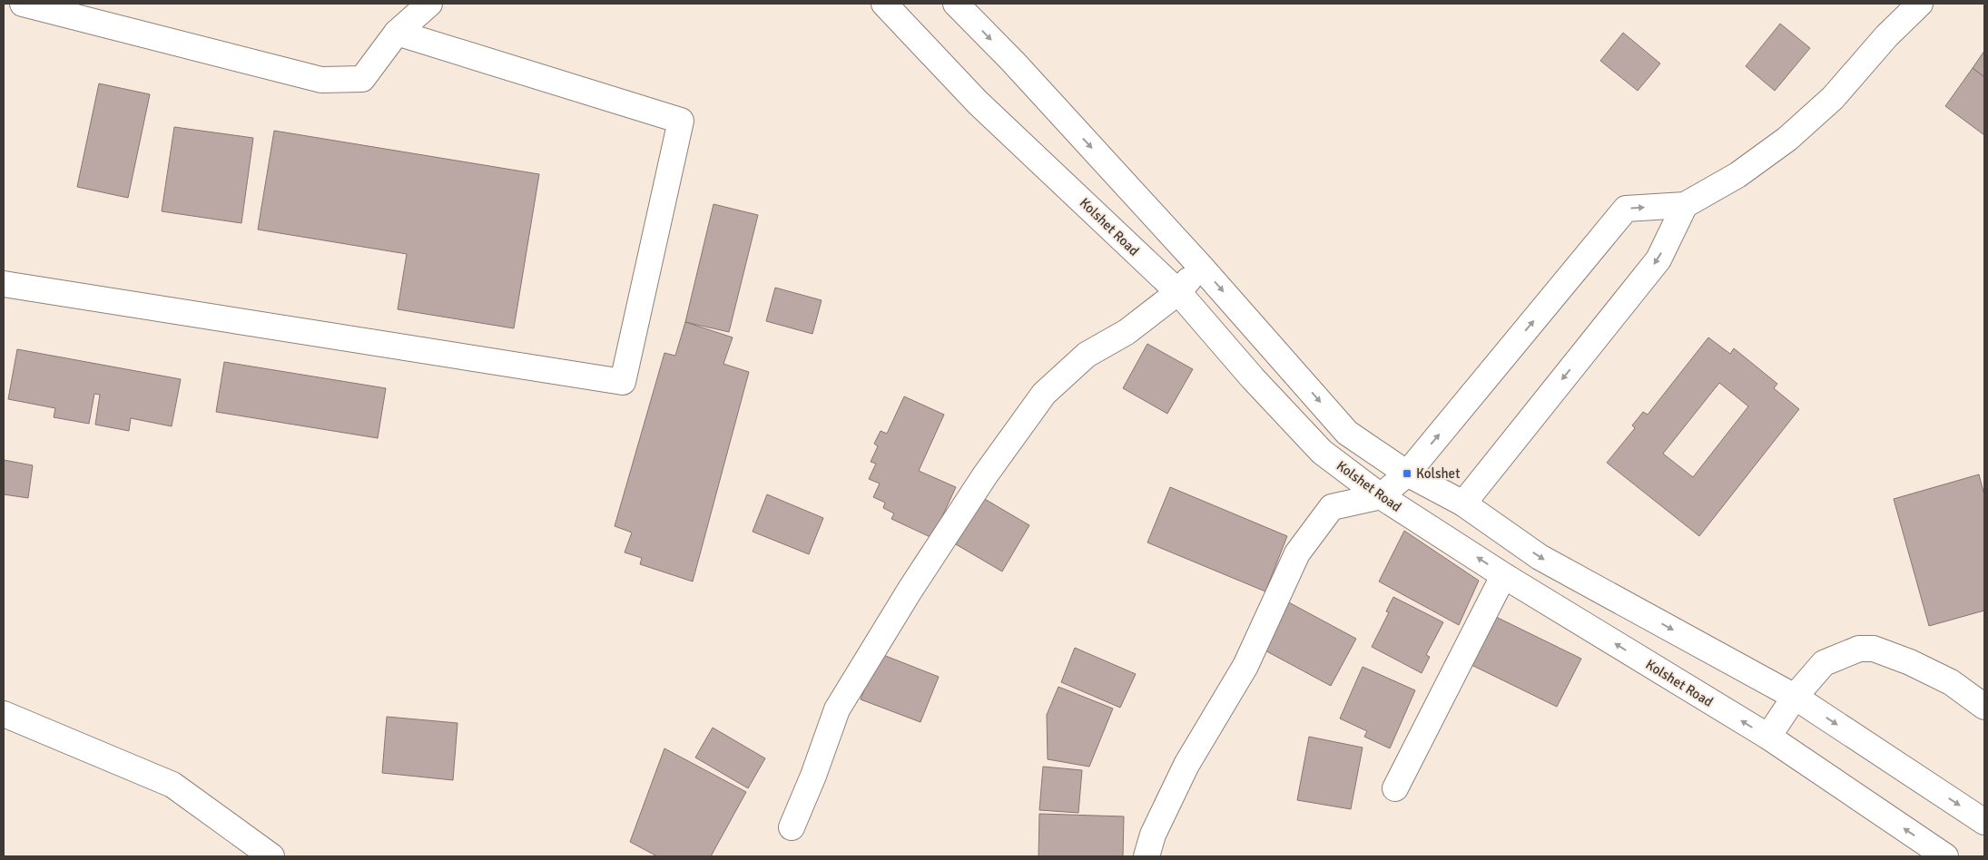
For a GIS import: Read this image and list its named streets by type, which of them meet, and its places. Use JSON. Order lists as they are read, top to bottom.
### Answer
{
  "streets": {
    "street": ["Kolshet Road"]
  },
  "places": {
    "transit": ["Kolshet"]
  }
}
